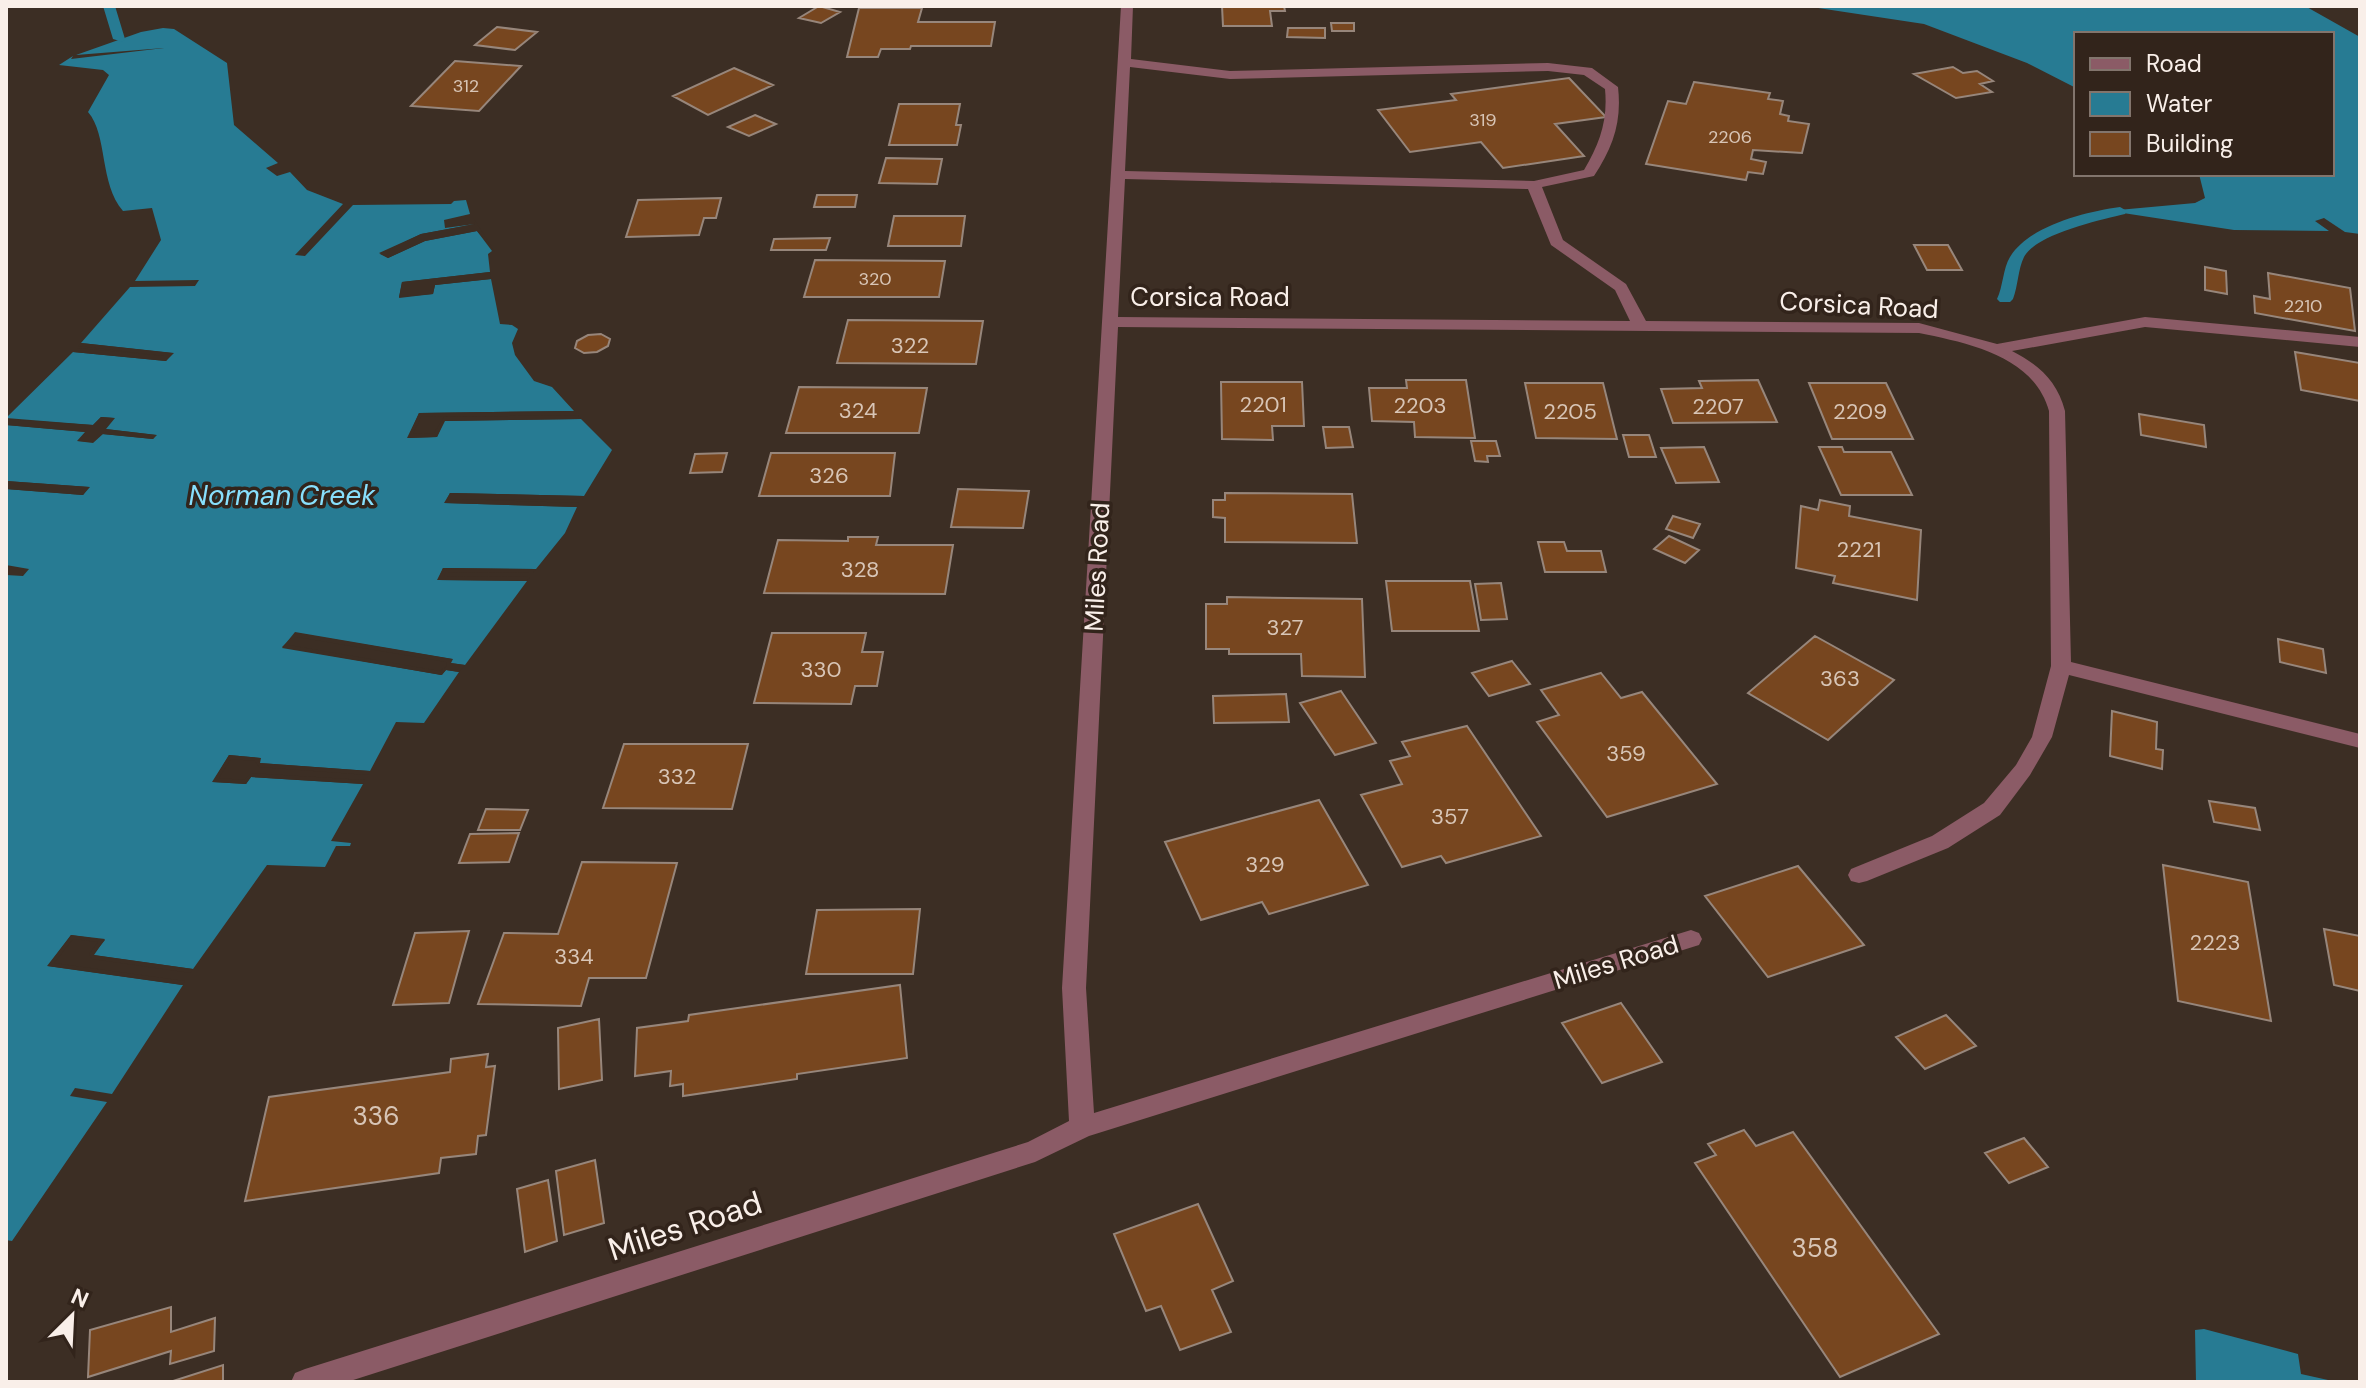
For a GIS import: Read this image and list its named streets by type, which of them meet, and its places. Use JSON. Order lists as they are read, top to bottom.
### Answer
{
  "streets": {
    "street": ["Corsica Road", "Miles Road"]
  },
  "crossings": [
    ["Corsica Road", "Miles Road"]
  ],
  "water": ["Norman Creek"],
  "house_numbers": [
    "312",
    "319",
    "2206",
    "320",
    "2210",
    "322",
    "2201",
    "2203",
    "2207",
    "324",
    "2205",
    "2209",
    "326",
    "2221",
    "328",
    "327",
    "330",
    "363",
    "359",
    "332",
    "357",
    "329",
    "2223",
    "334",
    "336",
    "358"
  ],
  "legend": ["Road", "Water", "Building"],
  "north": "top right"
}
